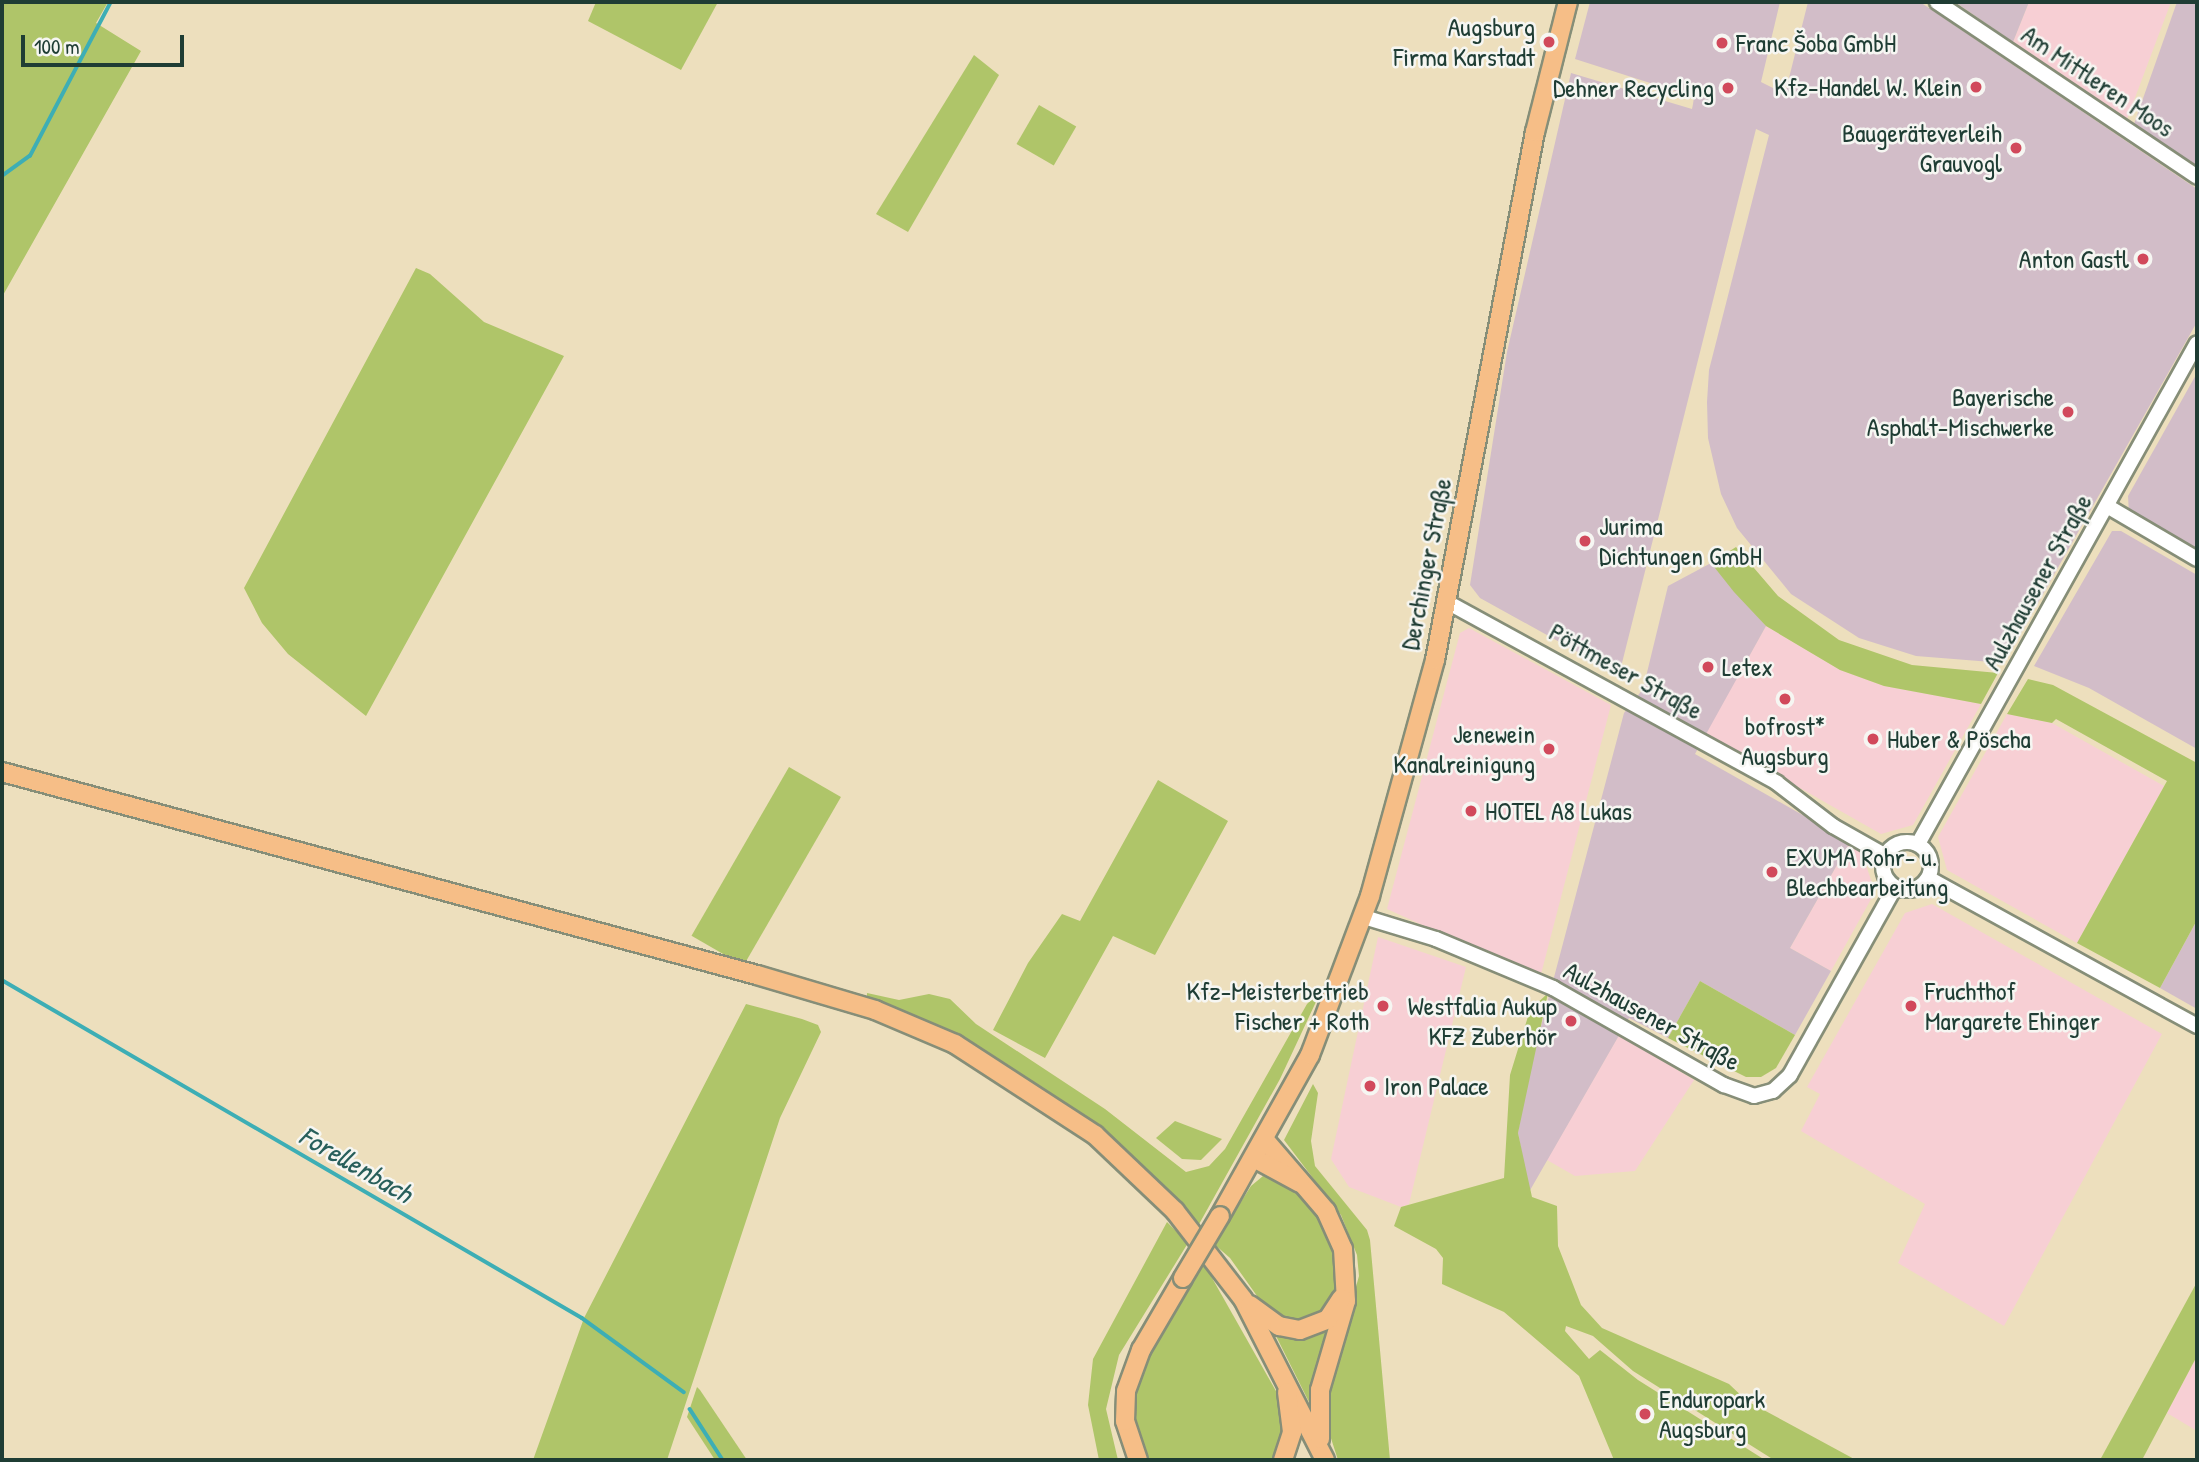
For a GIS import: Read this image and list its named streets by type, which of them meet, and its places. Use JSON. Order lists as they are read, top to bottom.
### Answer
{
  "streets": {
    "main road": ["Derchinger Straße"],
    "street": ["Am Mittleren Moos", "Aulzhausener Straße", "Pöttmeser Straße"]
  },
  "crossings": [
    ["Derchinger Straße", "Aulzhausener Straße"],
    ["Derchinger Straße", "Pöttmeser Straße"],
    ["Aulzhausener Straße", "Pöttmeser Straße"]
  ],
  "water": ["Forellenbach"],
  "places": [
    "Augsburg Firma Karstadt",
    "Franc Šoba GmbH",
    "Kfz-Handel W. Klein",
    "Dehner Recycling",
    "Baugeräteverleih Grauvogl",
    "Anton Gastl",
    "Bayerische Asphalt-Mischwerke",
    "Jurima Dichtungen GmbH",
    "Letex",
    "bofrost* Augsburg",
    "Huber & Pöscha",
    "Jenewein Kanalreinigung",
    "HOTEL A8 Lukas",
    "EXUMA Rohr- u. Blechbearbeitung",
    "Kfz-Meisterbetrieb Fischer + Roth",
    "Fruchthof Margarete Ehinger",
    "Westfalia Aukup KFZ Zuberhör",
    "Iron Palace",
    "Enduropark Augsburg"
  ],
  "scale_bar": "100 m"
}
